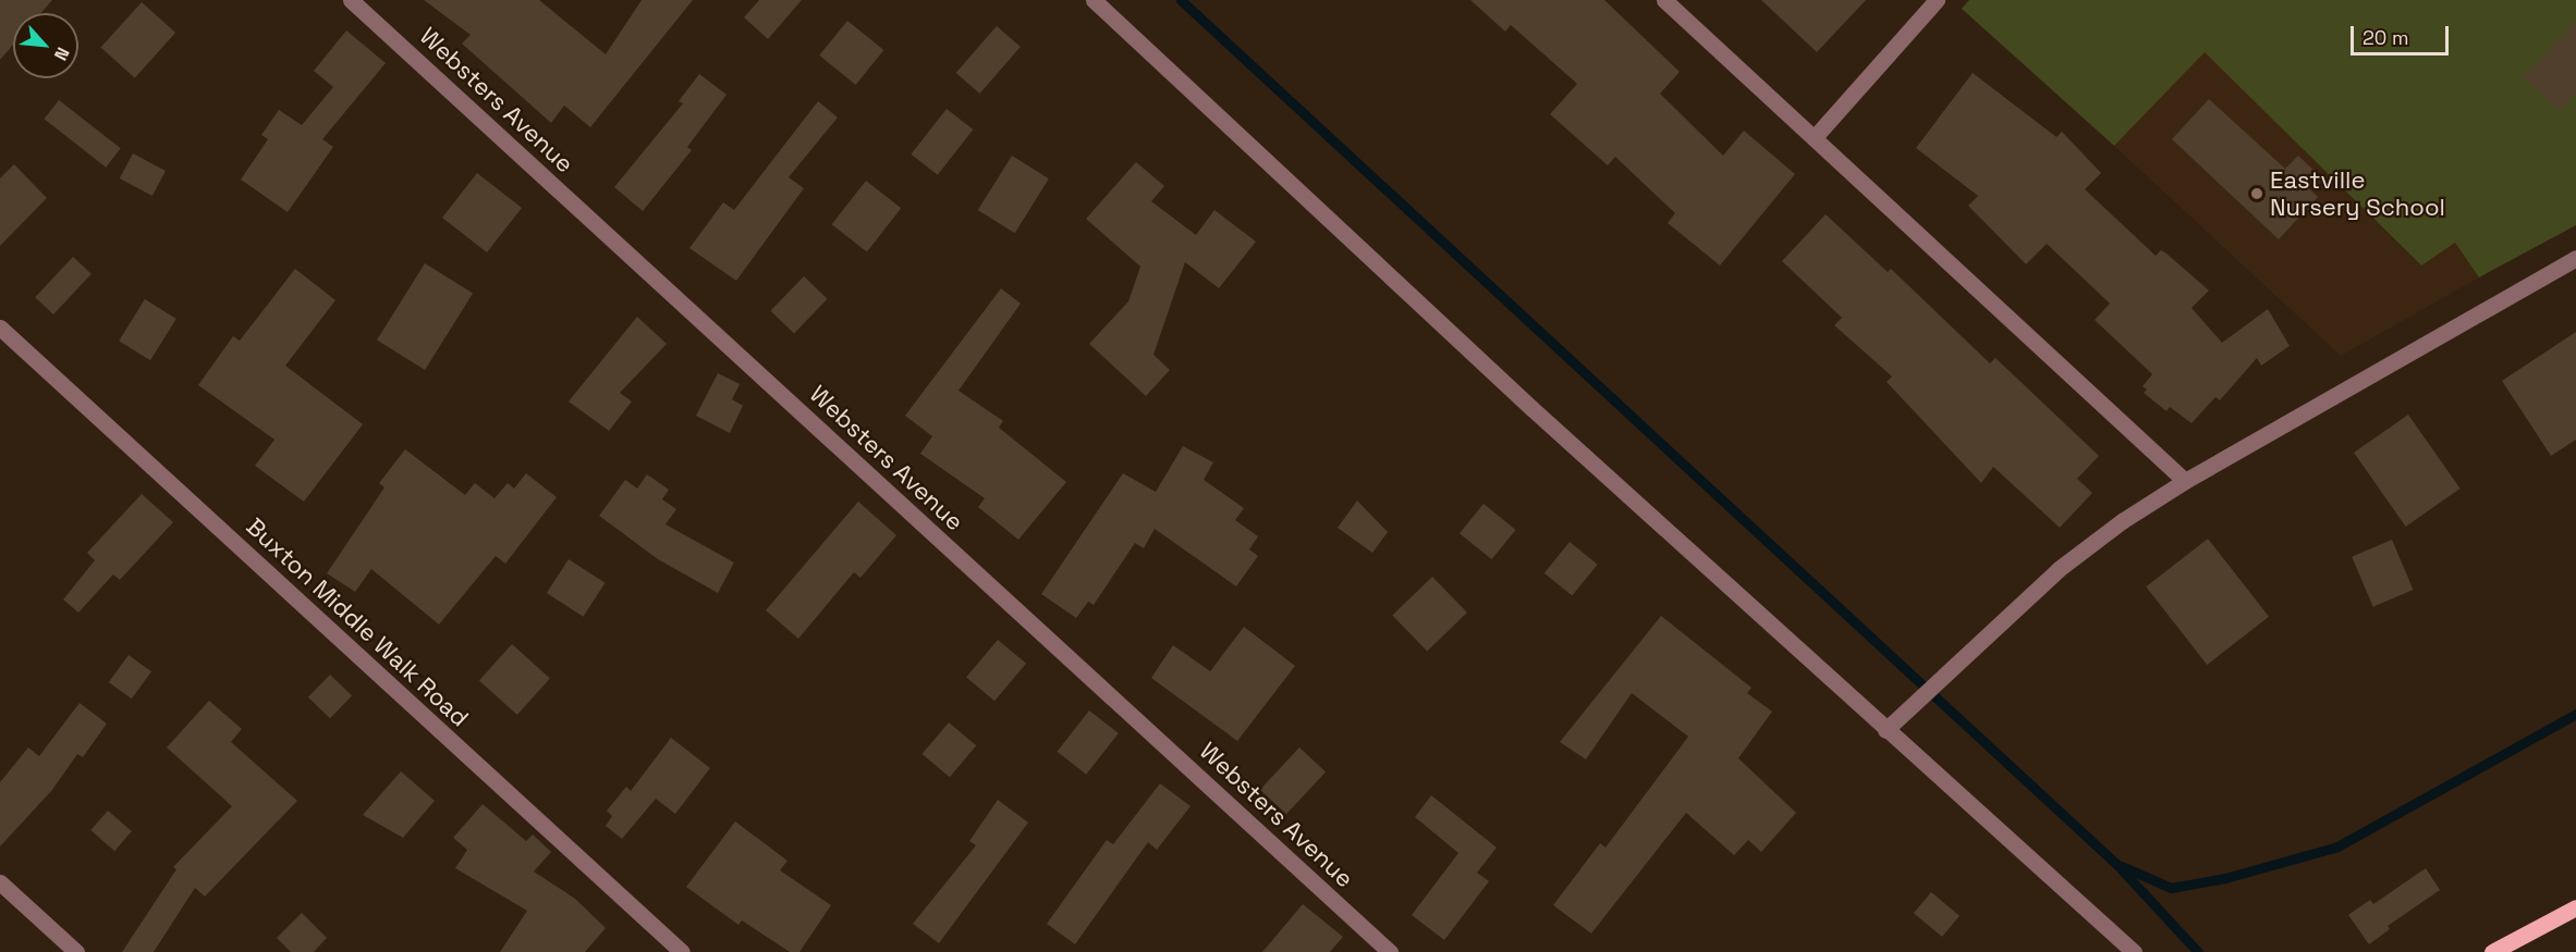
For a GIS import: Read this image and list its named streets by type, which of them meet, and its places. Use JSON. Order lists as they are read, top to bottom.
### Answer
{
  "streets": {
    "street": ["Websters Avenue", "Buxton Middle Walk Road"]
  },
  "places": ["Eastville Nursery School"],
  "scale_bar": "20 m",
  "north": "bottom right"
}
